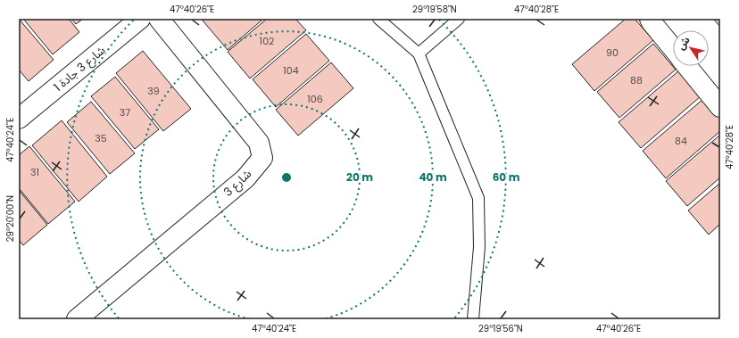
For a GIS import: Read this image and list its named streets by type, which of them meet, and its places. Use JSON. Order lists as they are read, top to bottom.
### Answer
{
  "streets": {
    "street": ["شارع 3 جادة 1", "شارع 3"]
  },
  "house_numbers": [
    "102",
    "90",
    "104",
    "88",
    "39",
    "106",
    "37",
    "35",
    "84",
    "31"
  ],
  "north": "top left",
  "coordinates": [
    "47°40'26\"E",
    "29°19'58\"N",
    "47°40'28\"E",
    "47°40'24\"E",
    "29°20'00\"N",
    "29°19'56\"N"
  ],
  "rings": ["20 m", "40 m", "60 m"]
}
